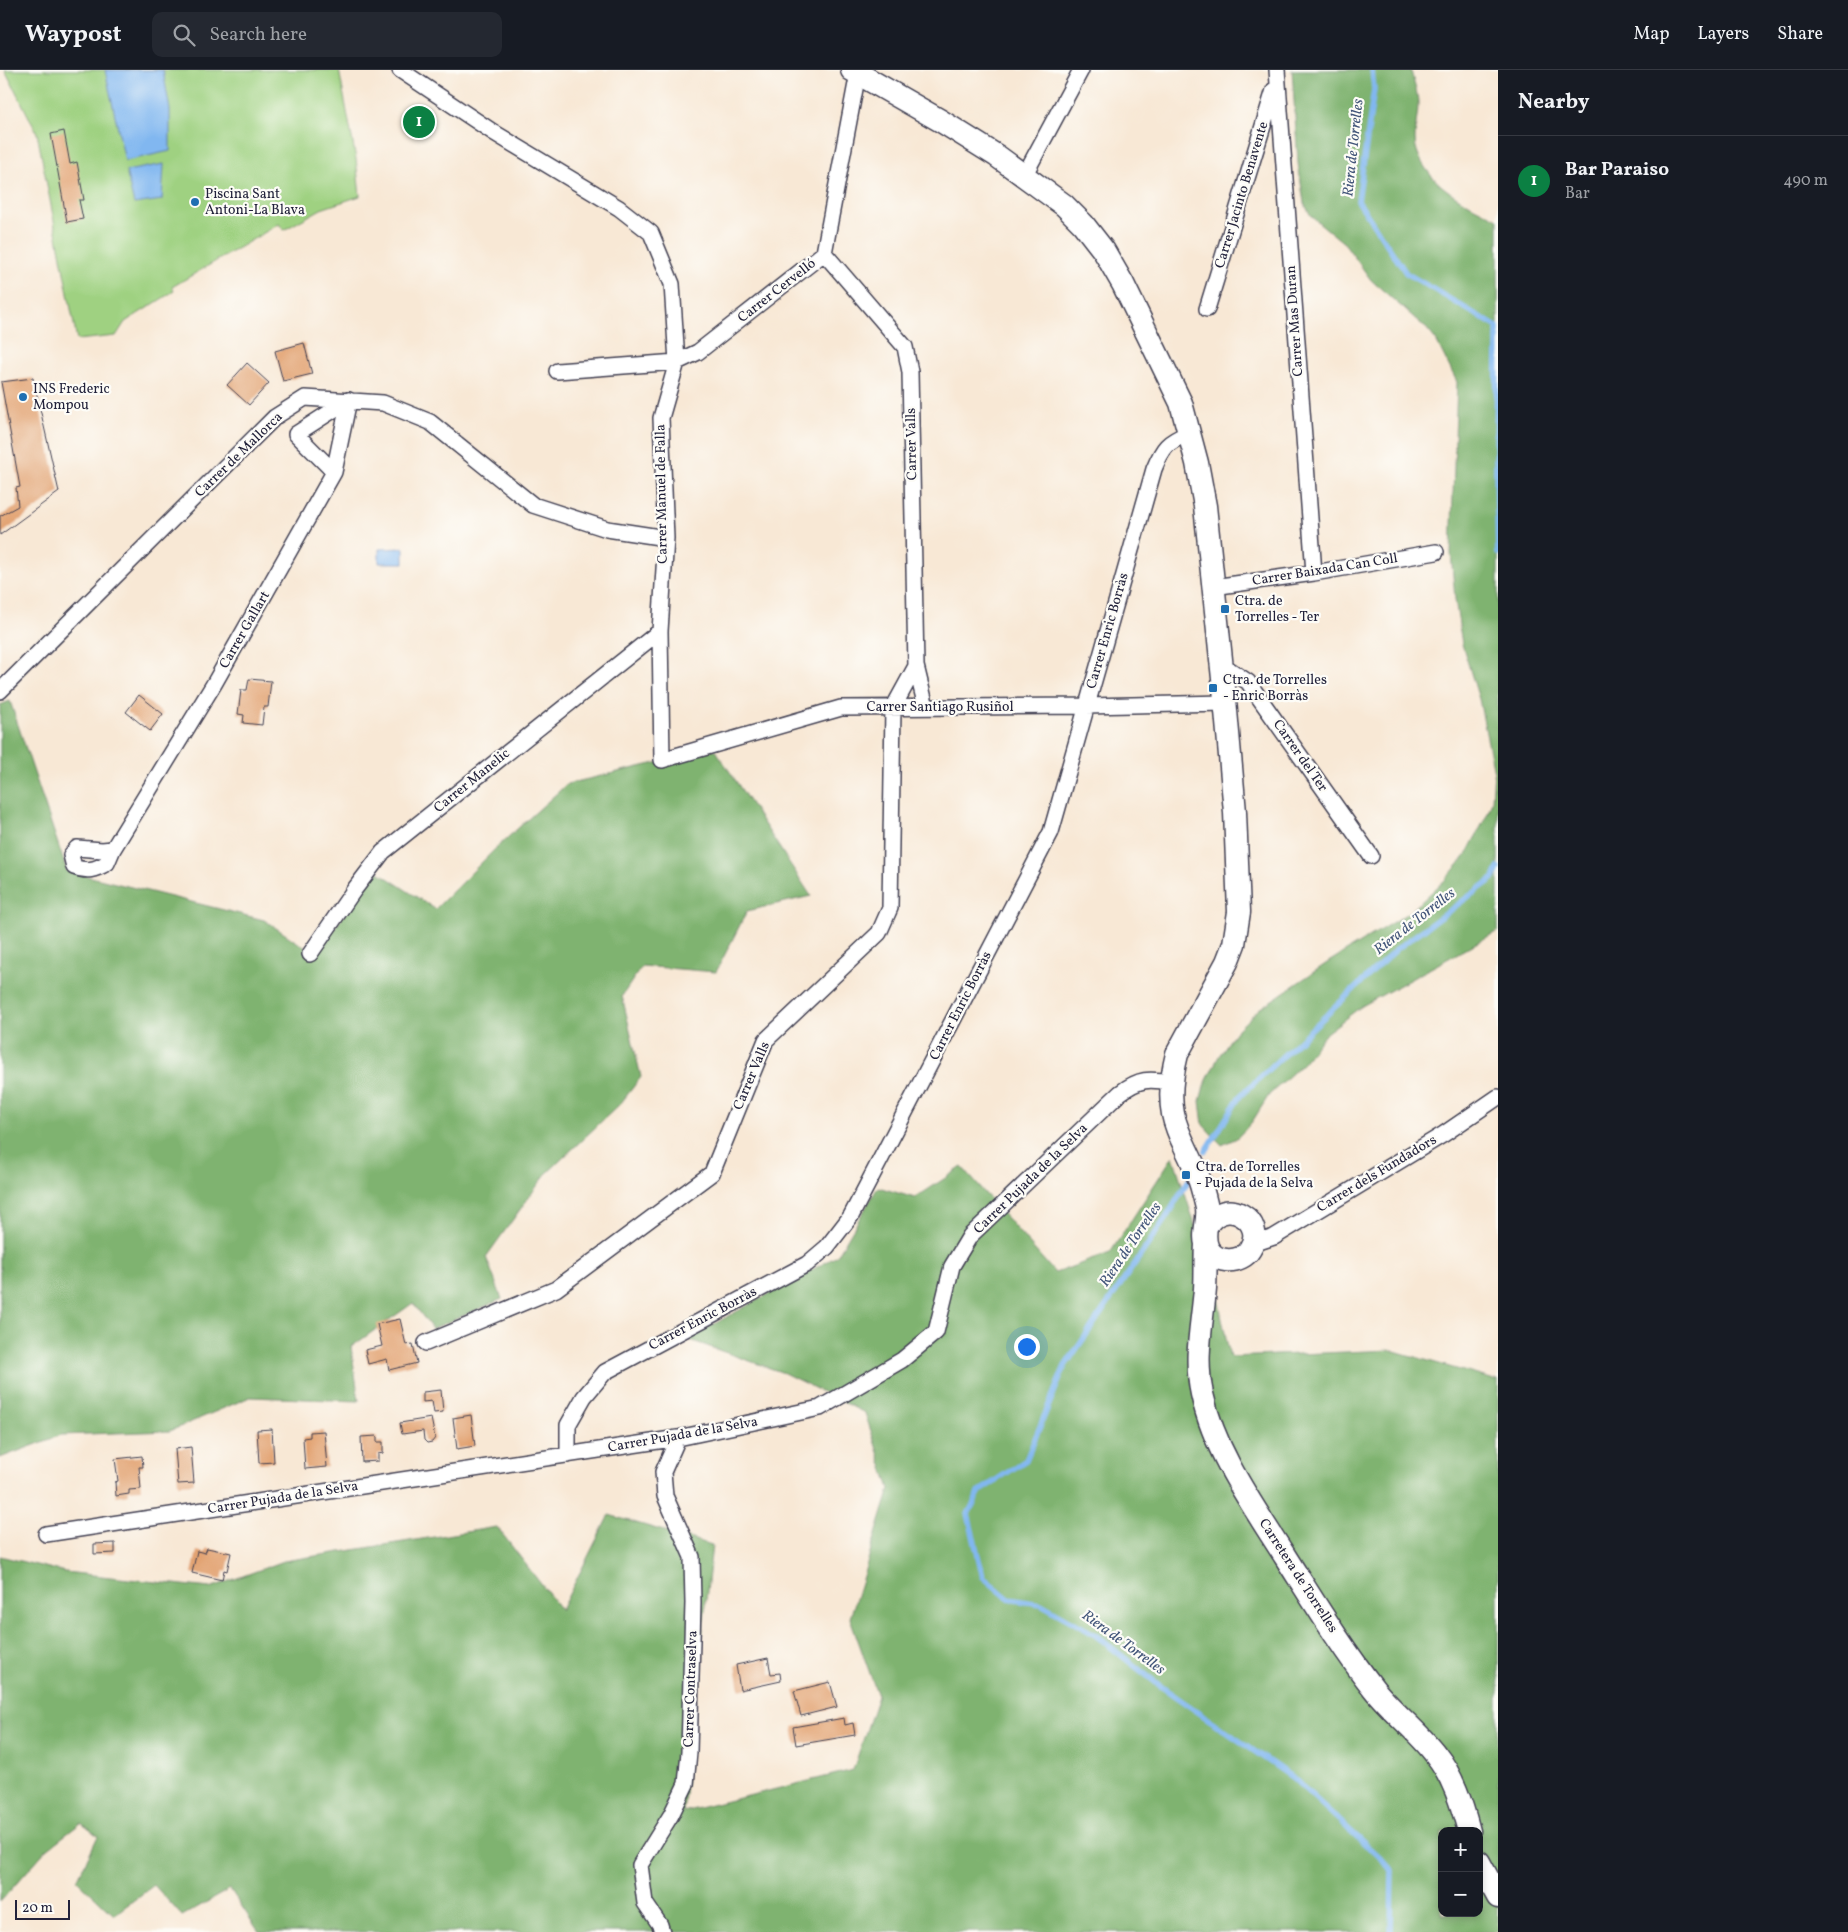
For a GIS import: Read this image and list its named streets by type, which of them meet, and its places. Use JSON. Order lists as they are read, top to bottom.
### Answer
{
  "streets": {
    "main road": ["Carretera de Torrelles"],
    "street": [
      "Carrer Jacinto Benavente",
      "Carrer Cervelló",
      "Carrer Mas Duran",
      "Carrer Valls",
      "Carrer de Mallorca",
      "Carrer Manuel de Falla",
      "Carrer Baixada Can Coll",
      "Carrer Gallart",
      "Carrer Enric Borràs",
      "Carrer Santiago Rusiñol",
      "Carrer del Ter",
      "Carrer Manelic",
      "Carrer dels Fundadors",
      "Carrer Pujada de la Selva",
      "Carrer Contraselva"
    ]
  },
  "crossings": [
    ["Carrer Jacinto Benavente", "Carrer Mas Duran"],
    ["Carrer Cervelló", "Carrer Valls"],
    ["Carrer Cervelló", "Carrer Manuel de Falla"],
    ["Carrer Mas Duran", "Carrer Baixada Can Coll"],
    ["Carrer Valls", "Carrer Santiago Rusiñol"],
    ["Carrer de Mallorca", "Carrer Manuel de Falla"],
    ["Carrer de Mallorca", "Carrer Gallart"],
    ["Carrer Manuel de Falla", "Carrer Santiago Rusiñol"],
    ["Carrer Manuel de Falla", "Carrer Manelic"],
    ["Carrer Enric Borràs", "Carrer Santiago Rusiñol"],
    ["Carrer Enric Borràs", "Carrer Pujada de la Selva"],
    ["Carrer dels Fundadors", "Carretera de Torrelles"],
    ["Carrer Pujada de la Selva", "Carrer Contraselva"]
  ],
  "water": ["Riera de Torrelles"],
  "places": {
    "other": ["Piscina Sant Antoni-La Blava", "INS Frederic Mompou"],
    "transit": ["Ctra. de Torrelles - Ter", "Ctra. de Torrelles - Enric Borràs", "Ctra. de Torrelles - Pujada de la Selva"]
  },
  "scale_bar": "20 m",
  "page": {
    "header": "Waypost",
    "search": "Search here",
    "nav": ["Map", "Layers", "Share"],
    "heading": "Nearby",
    "pins": "1",
    "list": [
      {
        "mark": "1",
        "name": "Bar Paraiso",
        "note": "Bar",
        "value": "490 m"
      }
    ],
    "map_buttons": ["+", "−"],
    "scale": "20 m"
  }
}
